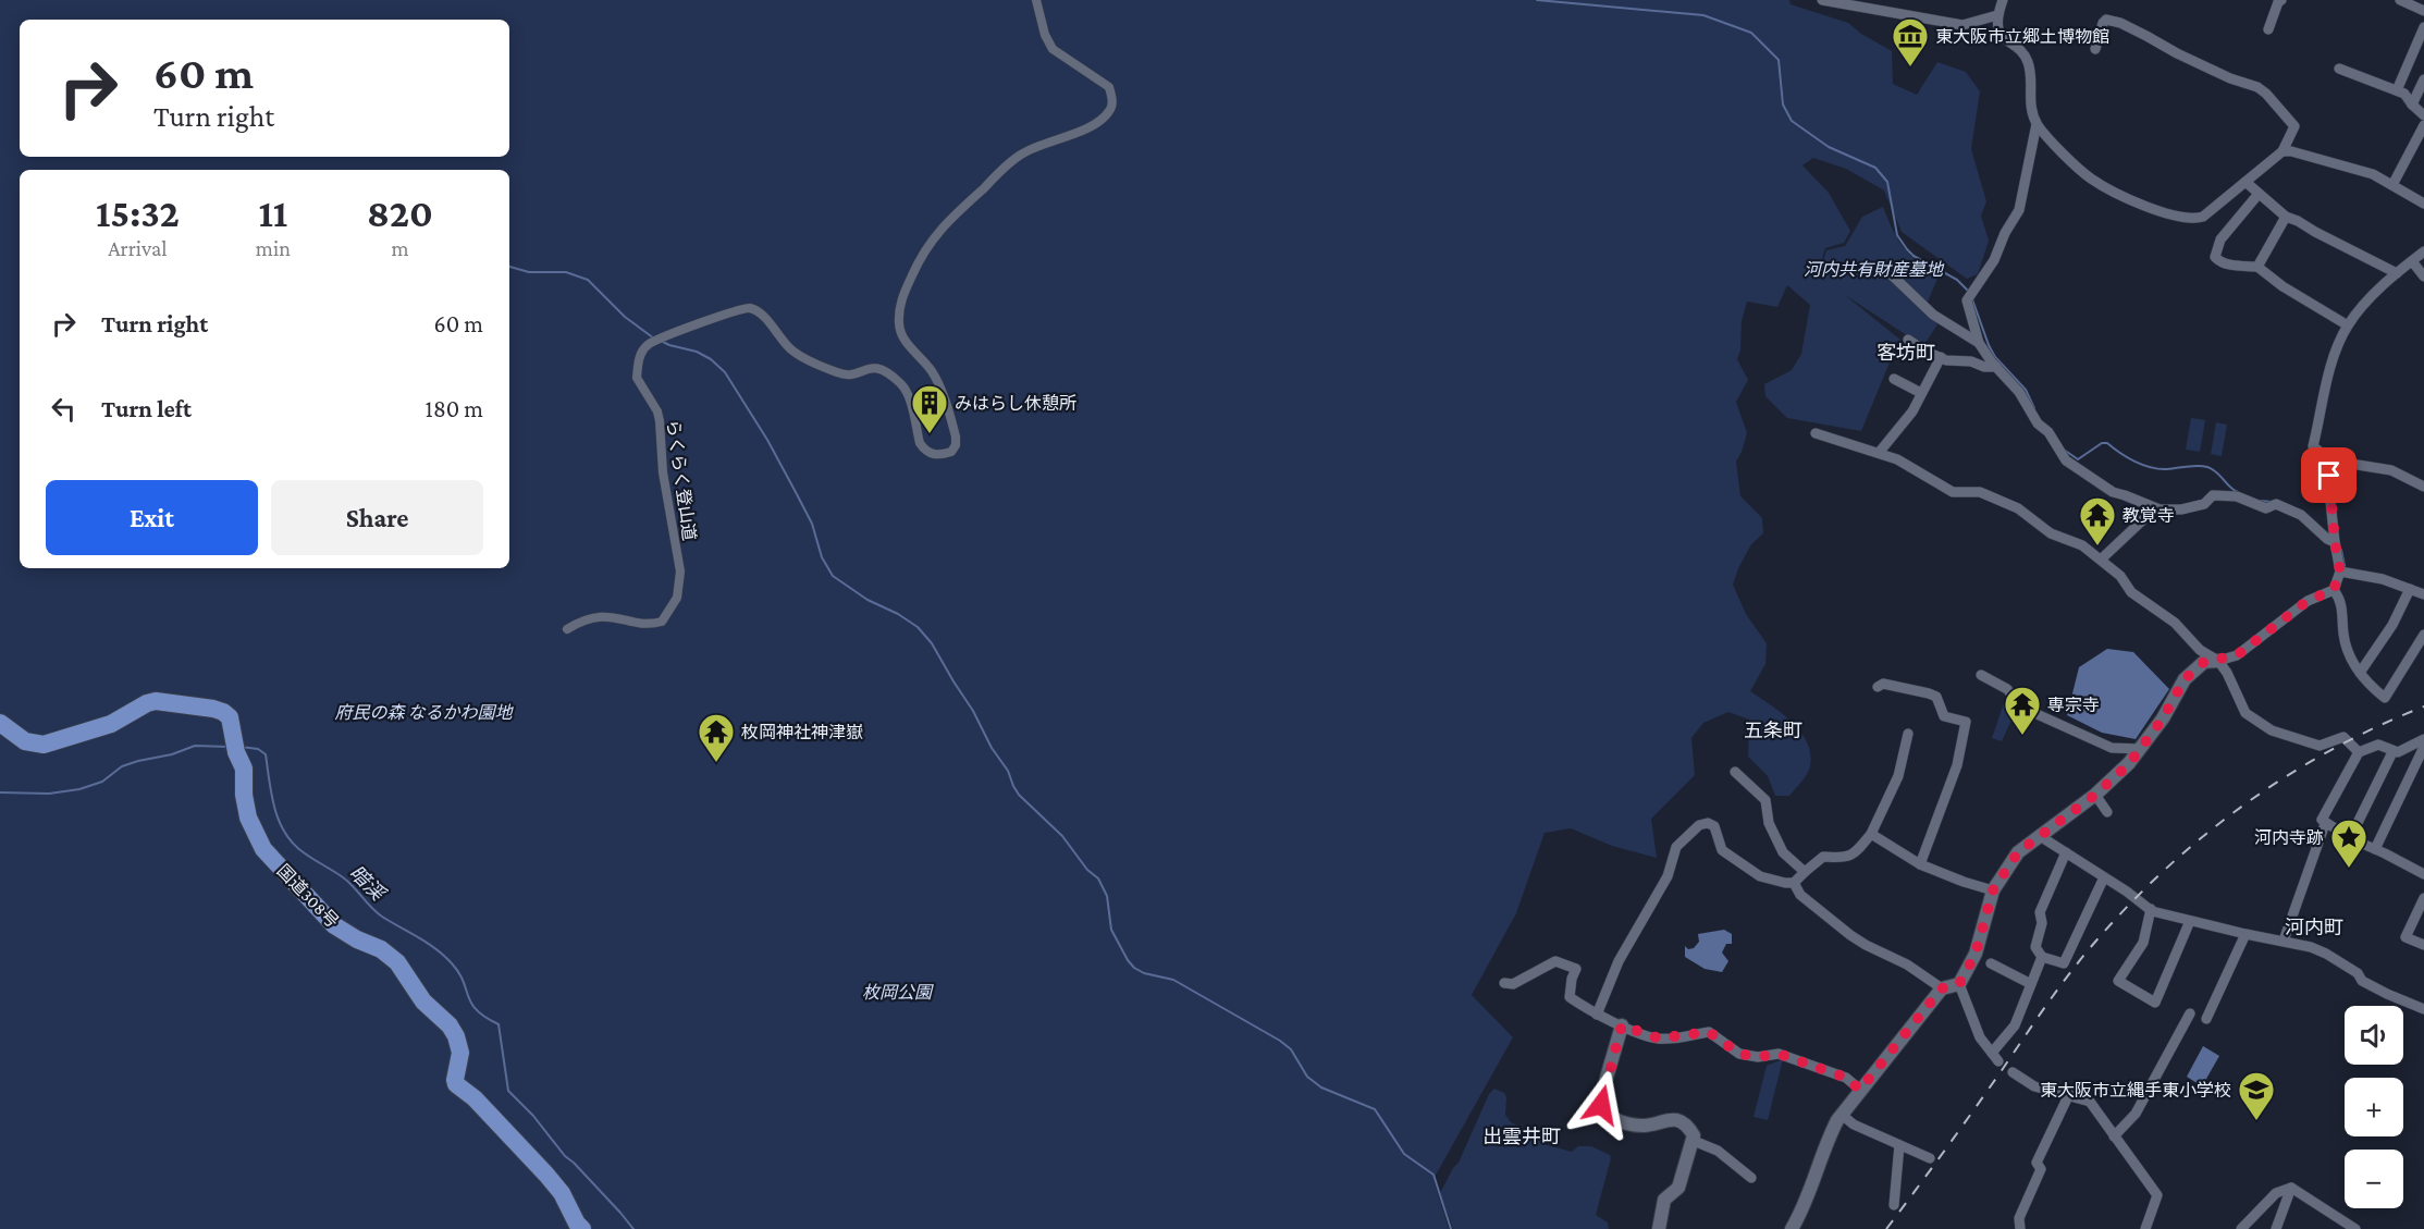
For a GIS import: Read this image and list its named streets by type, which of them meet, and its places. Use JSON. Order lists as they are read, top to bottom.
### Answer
{
  "streets": {
    "highway": ["国道308号"],
    "street": ["らくらく登山道"]
  },
  "districts": [
    "客坊町",
    "五条町",
    "河内町",
    "出雲井町"
  ],
  "water": ["暗渓"],
  "parks": ["河内共有財産墓地", "府民の森 なるかわ園地", "枚岡公園"],
  "places": {
    "museum": ["東大阪市立郷土博物館"],
    "building": ["みはらし休憩所"],
    "temple": ["教覚寺", "専宗寺", "枚岡神社神津嶽"],
    "place": ["河内寺跡"],
    "school or university": ["東大阪市立縄手東小学校"]
  },
  "page": {
    "turn": ["60 m", "Turn right"],
    "eta": [
      "15:32",
      "Arrival",
      "11",
      "min",
      "820",
      "m"
    ],
    "list": [
      {
        "name": "Turn right",
        "value": "60 m"
      },
      {
        "name": "Turn left",
        "value": "180 m"
      }
    ],
    "buttons": ["Exit", "Share"],
    "map_buttons": ["+", "−"]
  }
}
